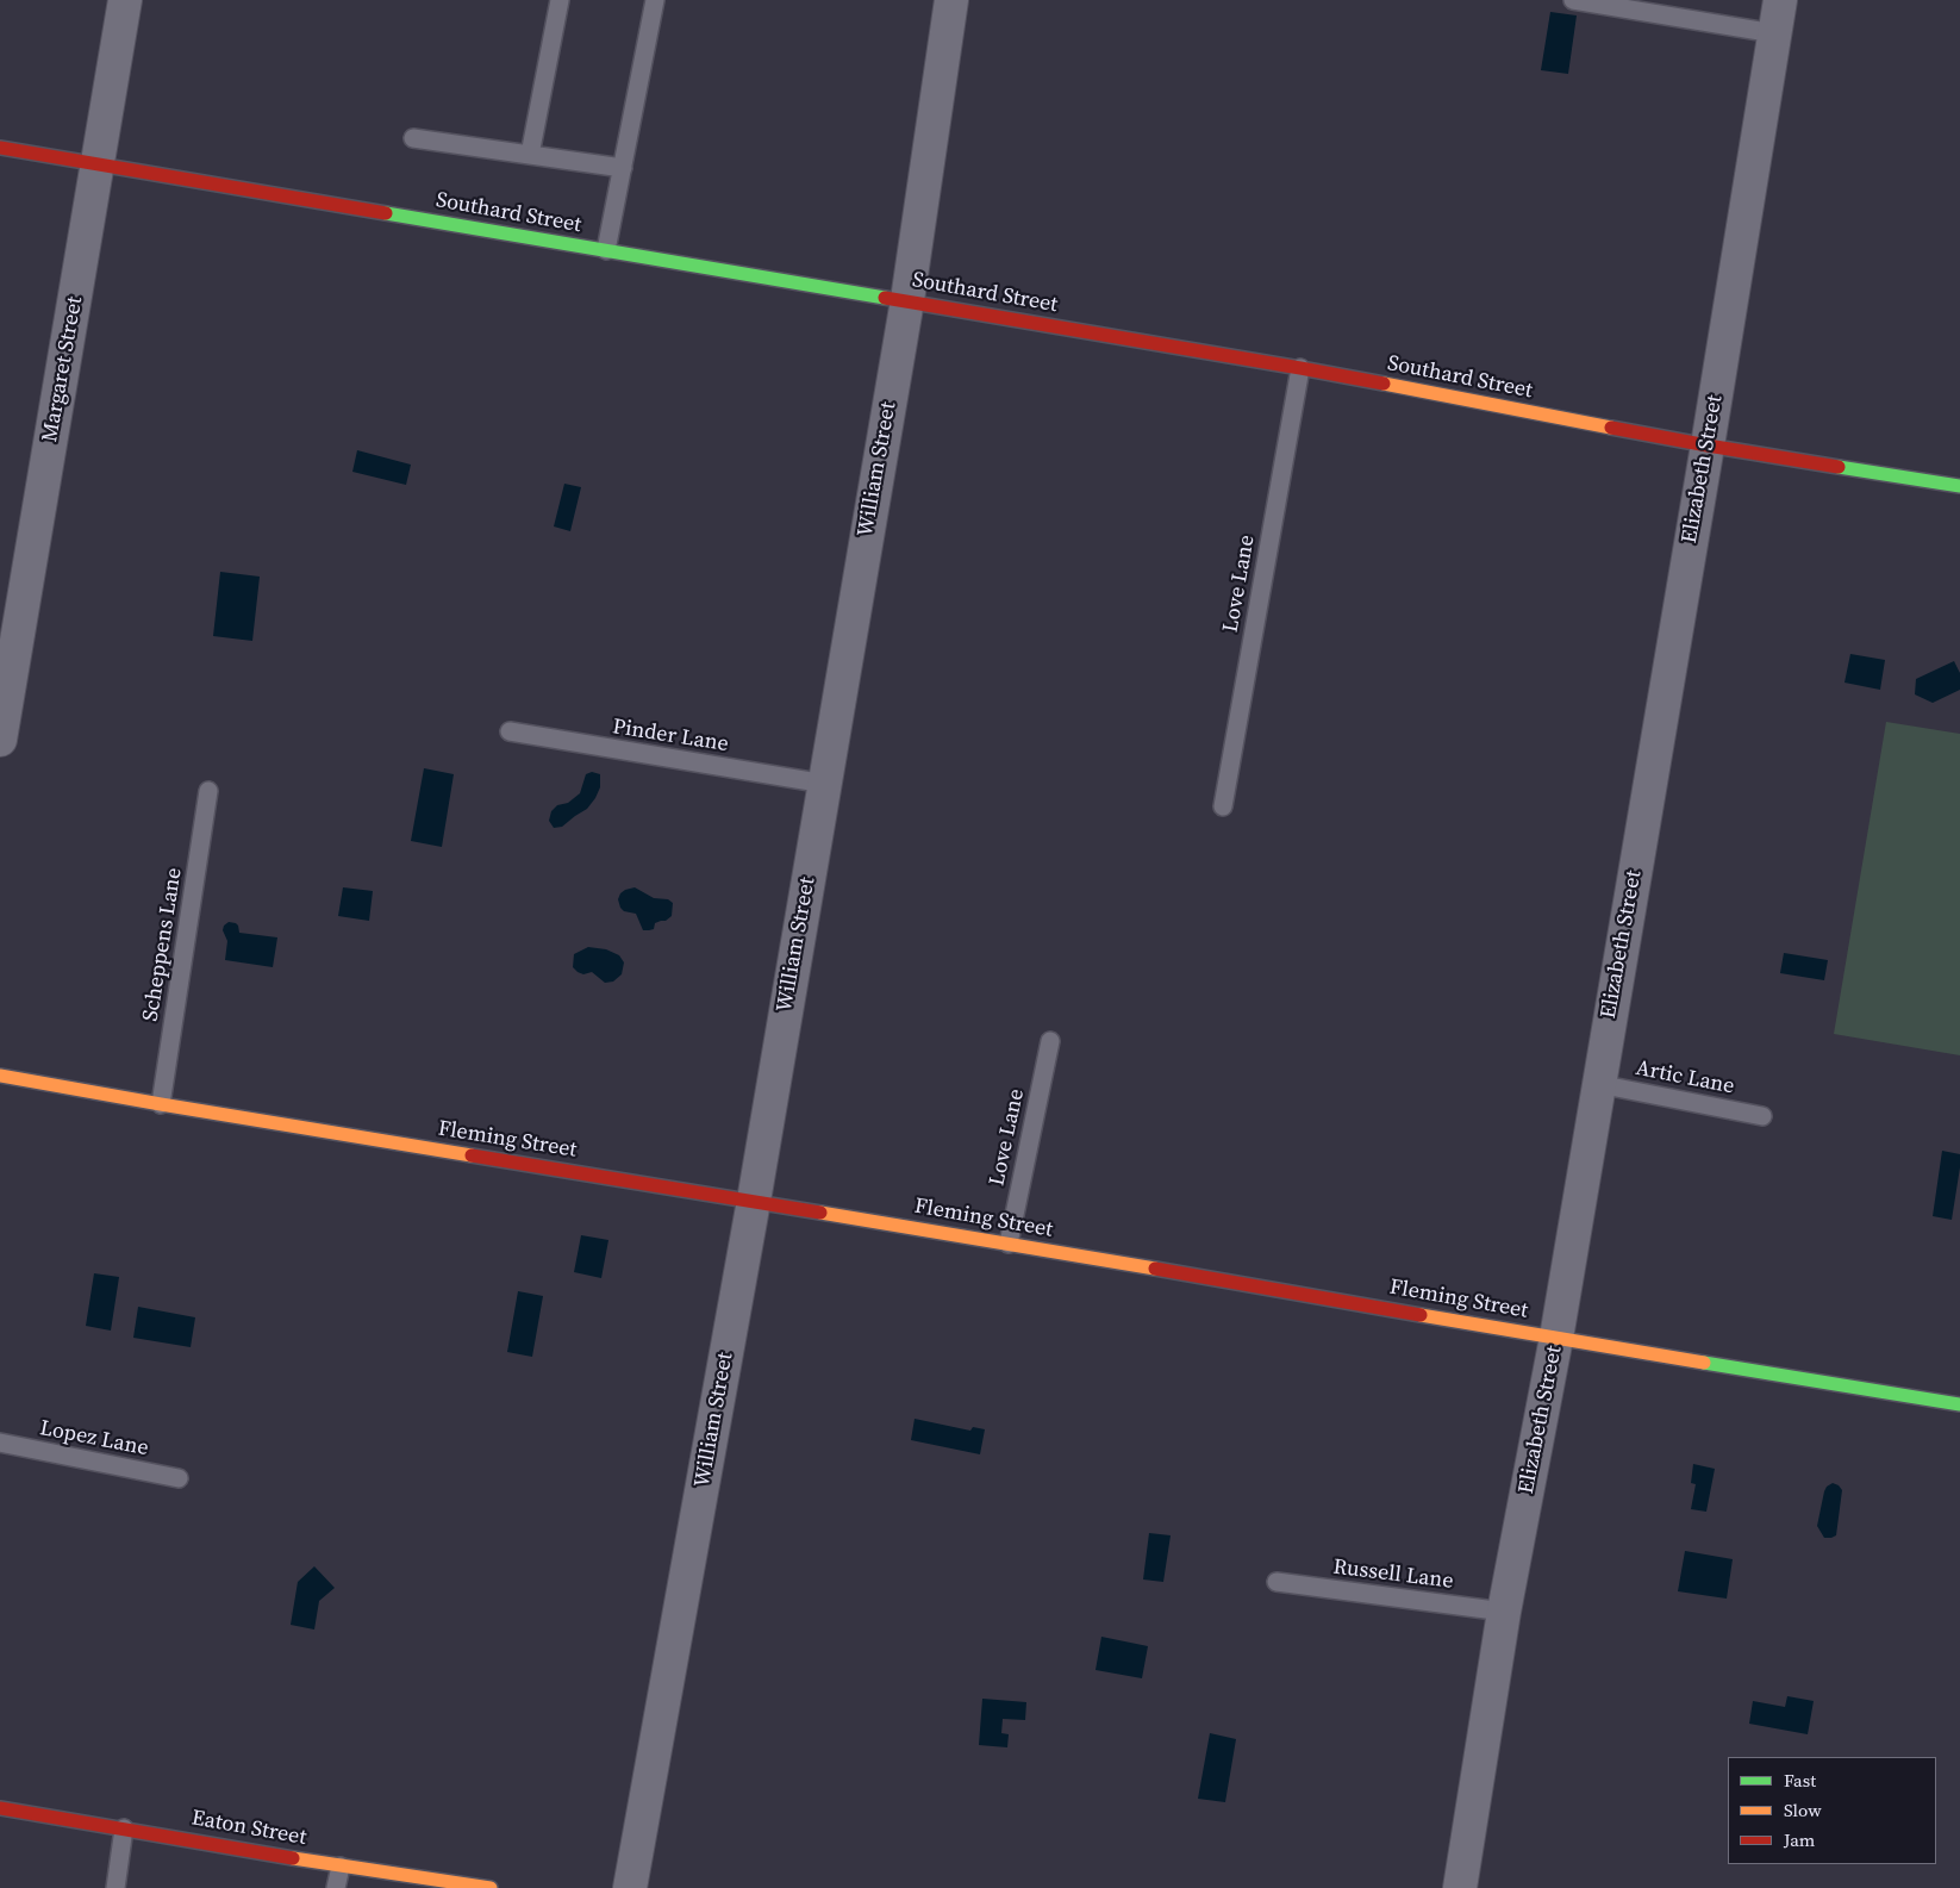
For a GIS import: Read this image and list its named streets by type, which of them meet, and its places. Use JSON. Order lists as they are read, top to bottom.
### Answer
{
  "streets": {
    "street": [
      "Southard Street",
      "Margaret Street",
      "William Street",
      "Elizabeth Street",
      "Fleming Street",
      "Eaton Street"
    ],
    "lane": [
      "Love Lane",
      "Pinder Lane",
      "Scheppens Lane",
      "Artic Lane",
      "Lopez Lane",
      "Russell Lane"
    ]
  },
  "crossings": [
    ["Southard Street", "Margaret Street"],
    ["Southard Street", "William Street"],
    ["Southard Street", "Elizabeth Street"],
    ["Southard Street", "Love Lane"],
    ["William Street", "Pinder Lane"],
    ["William Street", "Fleming Street"],
    ["Elizabeth Street", "Artic Lane"],
    ["Elizabeth Street", "Fleming Street"],
    ["Elizabeth Street", "Russell Lane"],
    ["Love Lane", "Fleming Street"],
    ["Scheppens Lane", "Fleming Street"]
  ],
  "legend": ["Fast", "Slow", "Jam"]
}
